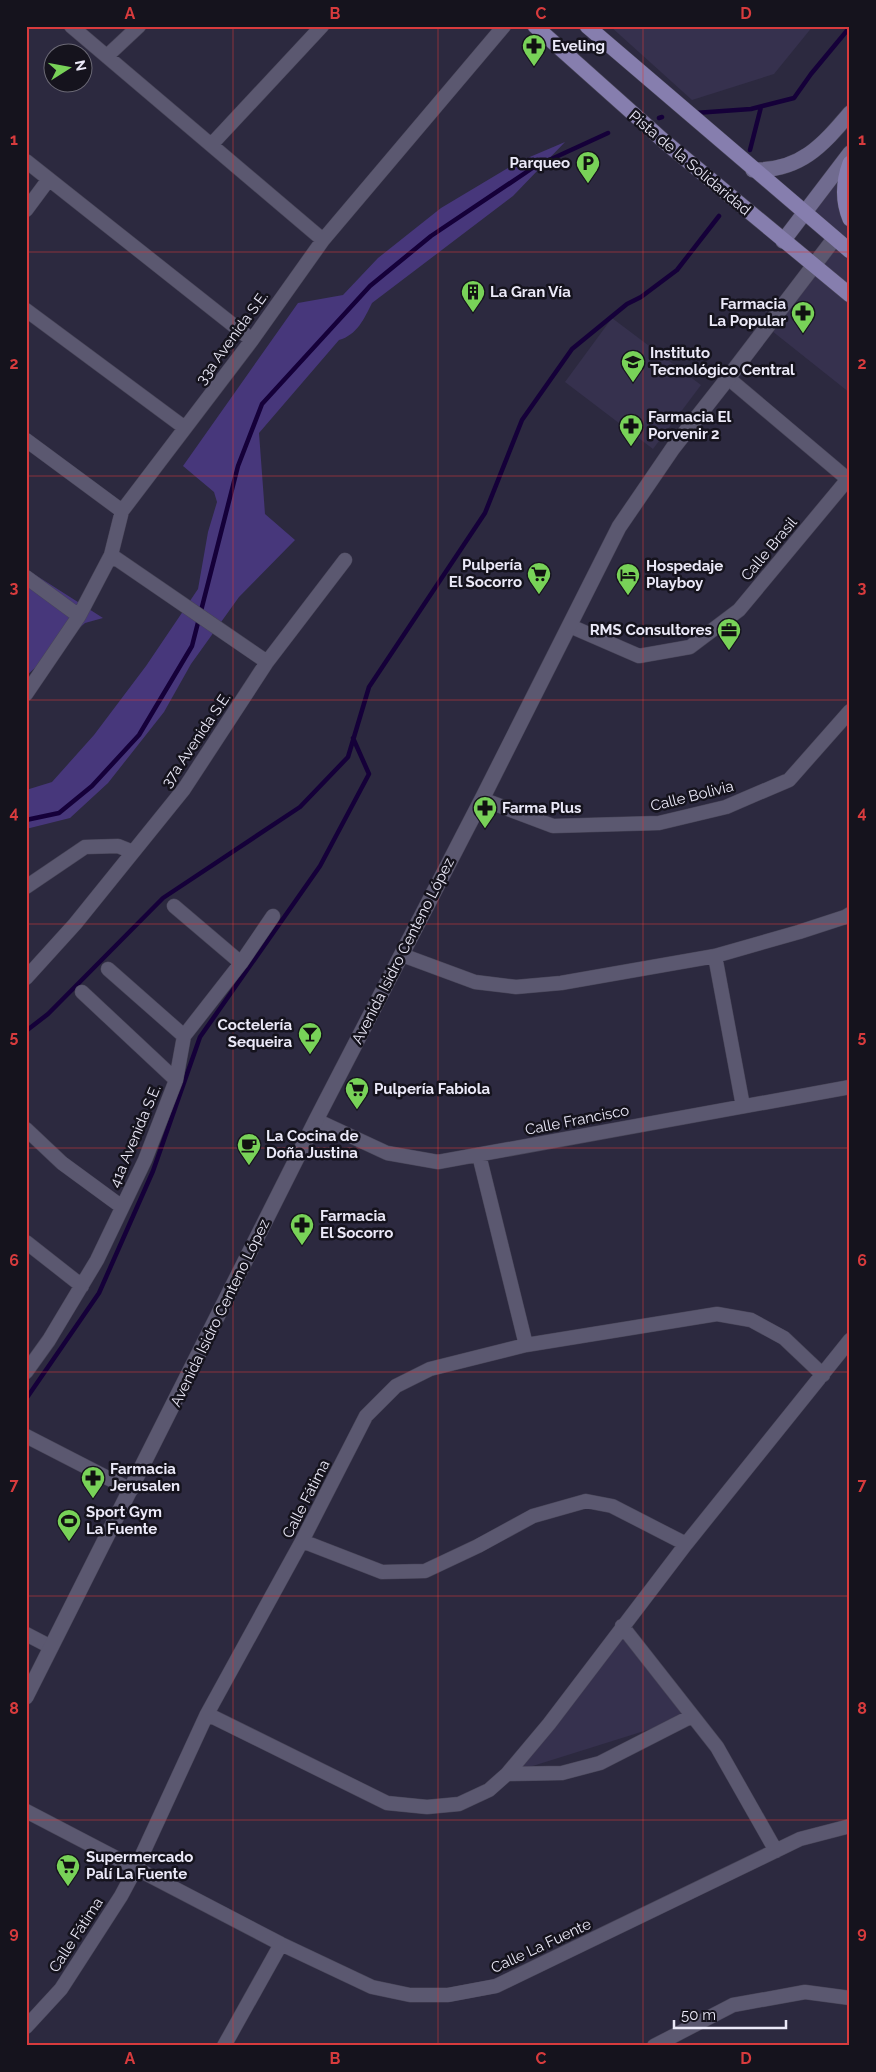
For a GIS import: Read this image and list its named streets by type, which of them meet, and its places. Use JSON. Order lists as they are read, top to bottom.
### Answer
{
  "streets": {
    "main road": ["Pista de la Solidaridad"],
    "street": [
      "33a Avenida S.E.",
      "Calle Brasil",
      "37a Avenida S.E.",
      "Calle Bolivia",
      "Avenida Isidro Centeno López",
      "Calle Francisco",
      "41a Avenida S.E.",
      "Calle Fátima",
      "Calle La Fuente"
    ]
  },
  "crossings": [
    ["Pista de la Solidaridad", "Avenida Isidro Centeno López"],
    ["Calle Brasil", "Avenida Isidro Centeno López"],
    ["Calle Bolivia", "Avenida Isidro Centeno López"],
    ["Avenida Isidro Centeno López", "Calle Francisco"],
    ["Calle Fátima", "Calle La Fuente"]
  ],
  "places": {
    "pharmacy": [
      "Eveling",
      "Farmacia La Popular",
      "Farmacia El Porvenir 2",
      "Farma Plus",
      "Farmacia El Socorro",
      "Farmacia Jerusalen"
    ],
    "parking": ["Parqueo"],
    "building": ["La Gran Vía"],
    "school or university": ["Instituto Tecnológico Central"],
    "supermarket": ["Pulpería El Socorro", "Pulpería Fabiola", "Supermercado Palí La Fuente"],
    "hotel": ["Hospedaje Playboy"],
    "office": ["RMS Consultores"],
    "bar": ["Coctelería Sequeira"],
    "cafe": ["La Cocina de Doña Justina"],
    "sports": ["Sport Gym La Fuente"]
  },
  "scale_bar": "50 m",
  "north": "right",
  "grid": {
    "columns": [
      "A",
      "B",
      "C",
      "D"
    ],
    "rows": [
      "1",
      "2",
      "3",
      "4",
      "5",
      "6",
      "7",
      "8",
      "9"
    ]
  }
}
